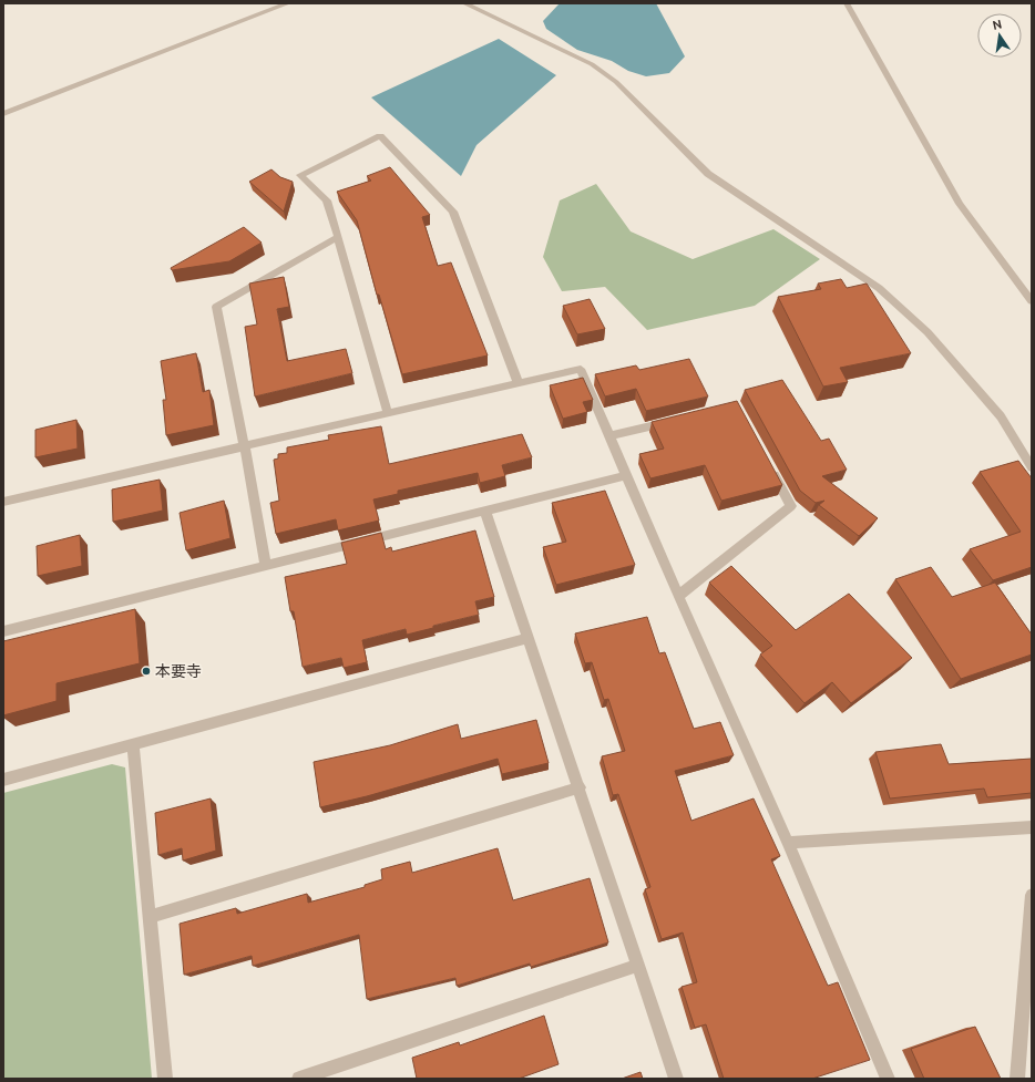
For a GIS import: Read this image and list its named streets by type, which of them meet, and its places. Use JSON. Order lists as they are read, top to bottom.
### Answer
{
  "places": ["本要寺"],
  "north": "top"
}
